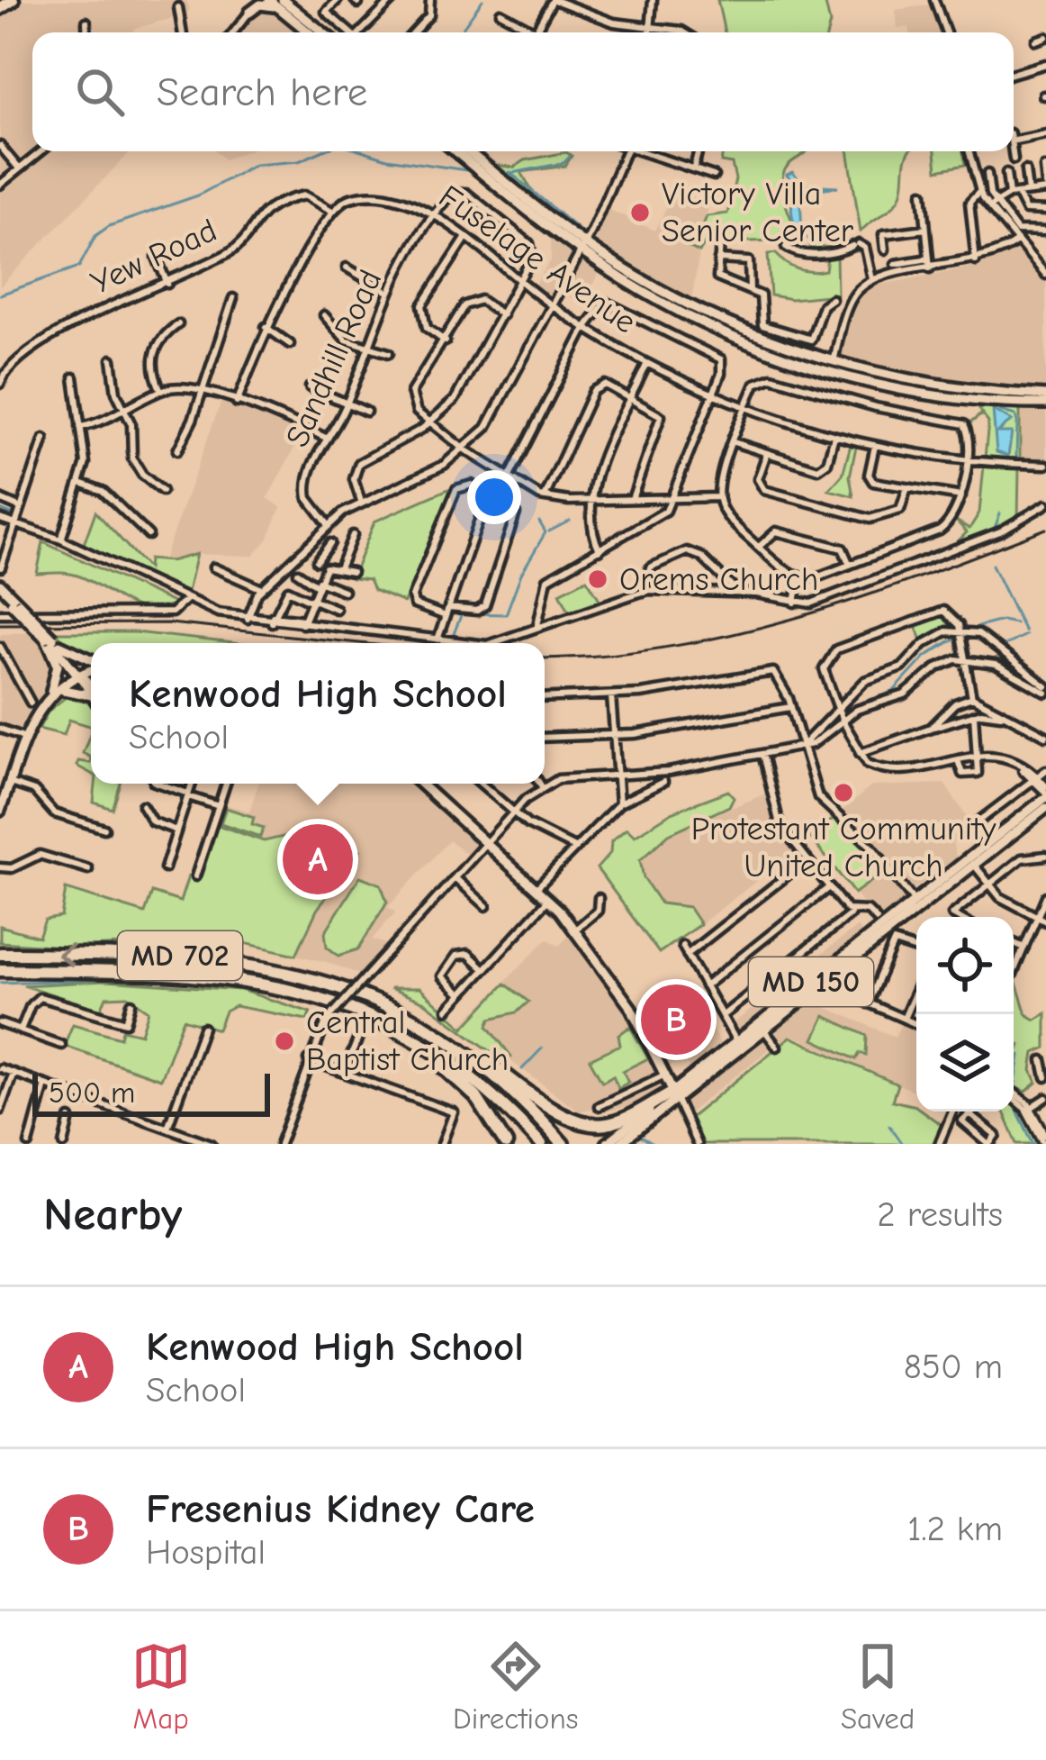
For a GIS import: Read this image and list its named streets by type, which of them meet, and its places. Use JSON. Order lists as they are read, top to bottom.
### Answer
{
  "streets": {
    "highway": ["MD 702"],
    "main road": ["MD 150"],
    "street": ["Yew Road", "Fuselage Avenue", "Sandhill Road"]
  },
  "crossings": [
    ["Yew Road", "Fuselage Avenue"],
    ["Fuselage Avenue", "Sandhill Road"]
  ],
  "places": [
    "Victory Villa Senior Center",
    "Orems Church",
    "Protestant Community United Church",
    "Central Baptist Church"
  ],
  "scale_bar": "500 m",
  "page": {
    "search": "Search here",
    "popup": ["Kenwood High School", "School"],
    "pins": ["A", "B"],
    "scale": "500 m",
    "heading": ["Nearby", "2 results"],
    "list": [
      {
        "mark": "A",
        "name": "Kenwood High School",
        "note": "School",
        "value": "850 m"
      },
      {
        "mark": "B",
        "name": "Fresenius Kidney Care",
        "note": "Hospital",
        "value": "1.2 km"
      }
    ],
    "nav": ["Map", "Directions", "Saved"]
  }
}
